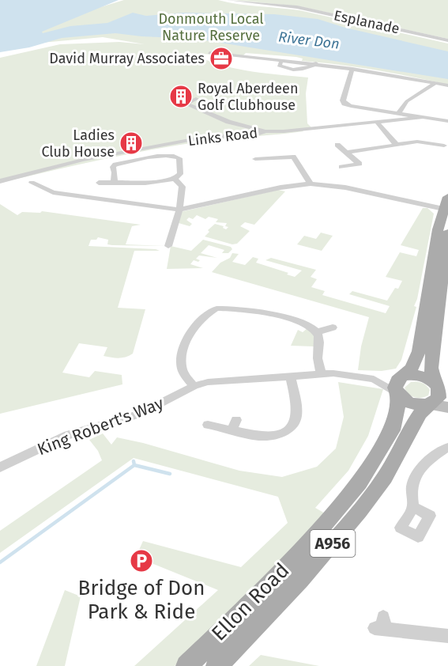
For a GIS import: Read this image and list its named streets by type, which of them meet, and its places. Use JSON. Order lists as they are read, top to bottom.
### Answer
{
  "streets": {
    "main road": ["A956", "Ellon Road"],
    "street": ["Esplanade", "Links Road", "King Robert's Way"]
  },
  "crossings": [
    ["King Robert's Way", "A956"],
    ["King Robert's Way", "Ellon Road"],
    ["A956", "Ellon Road"]
  ],
  "water": ["River Don"],
  "parks": ["Donmouth Local Nature Reserve"],
  "places": {
    "office": ["David Murray Associates"],
    "building": ["Royal Aberdeen Golf Clubhouse", "Ladies Club House"],
    "parking": ["Bridge of Don Park & Ride"]
  }
}
